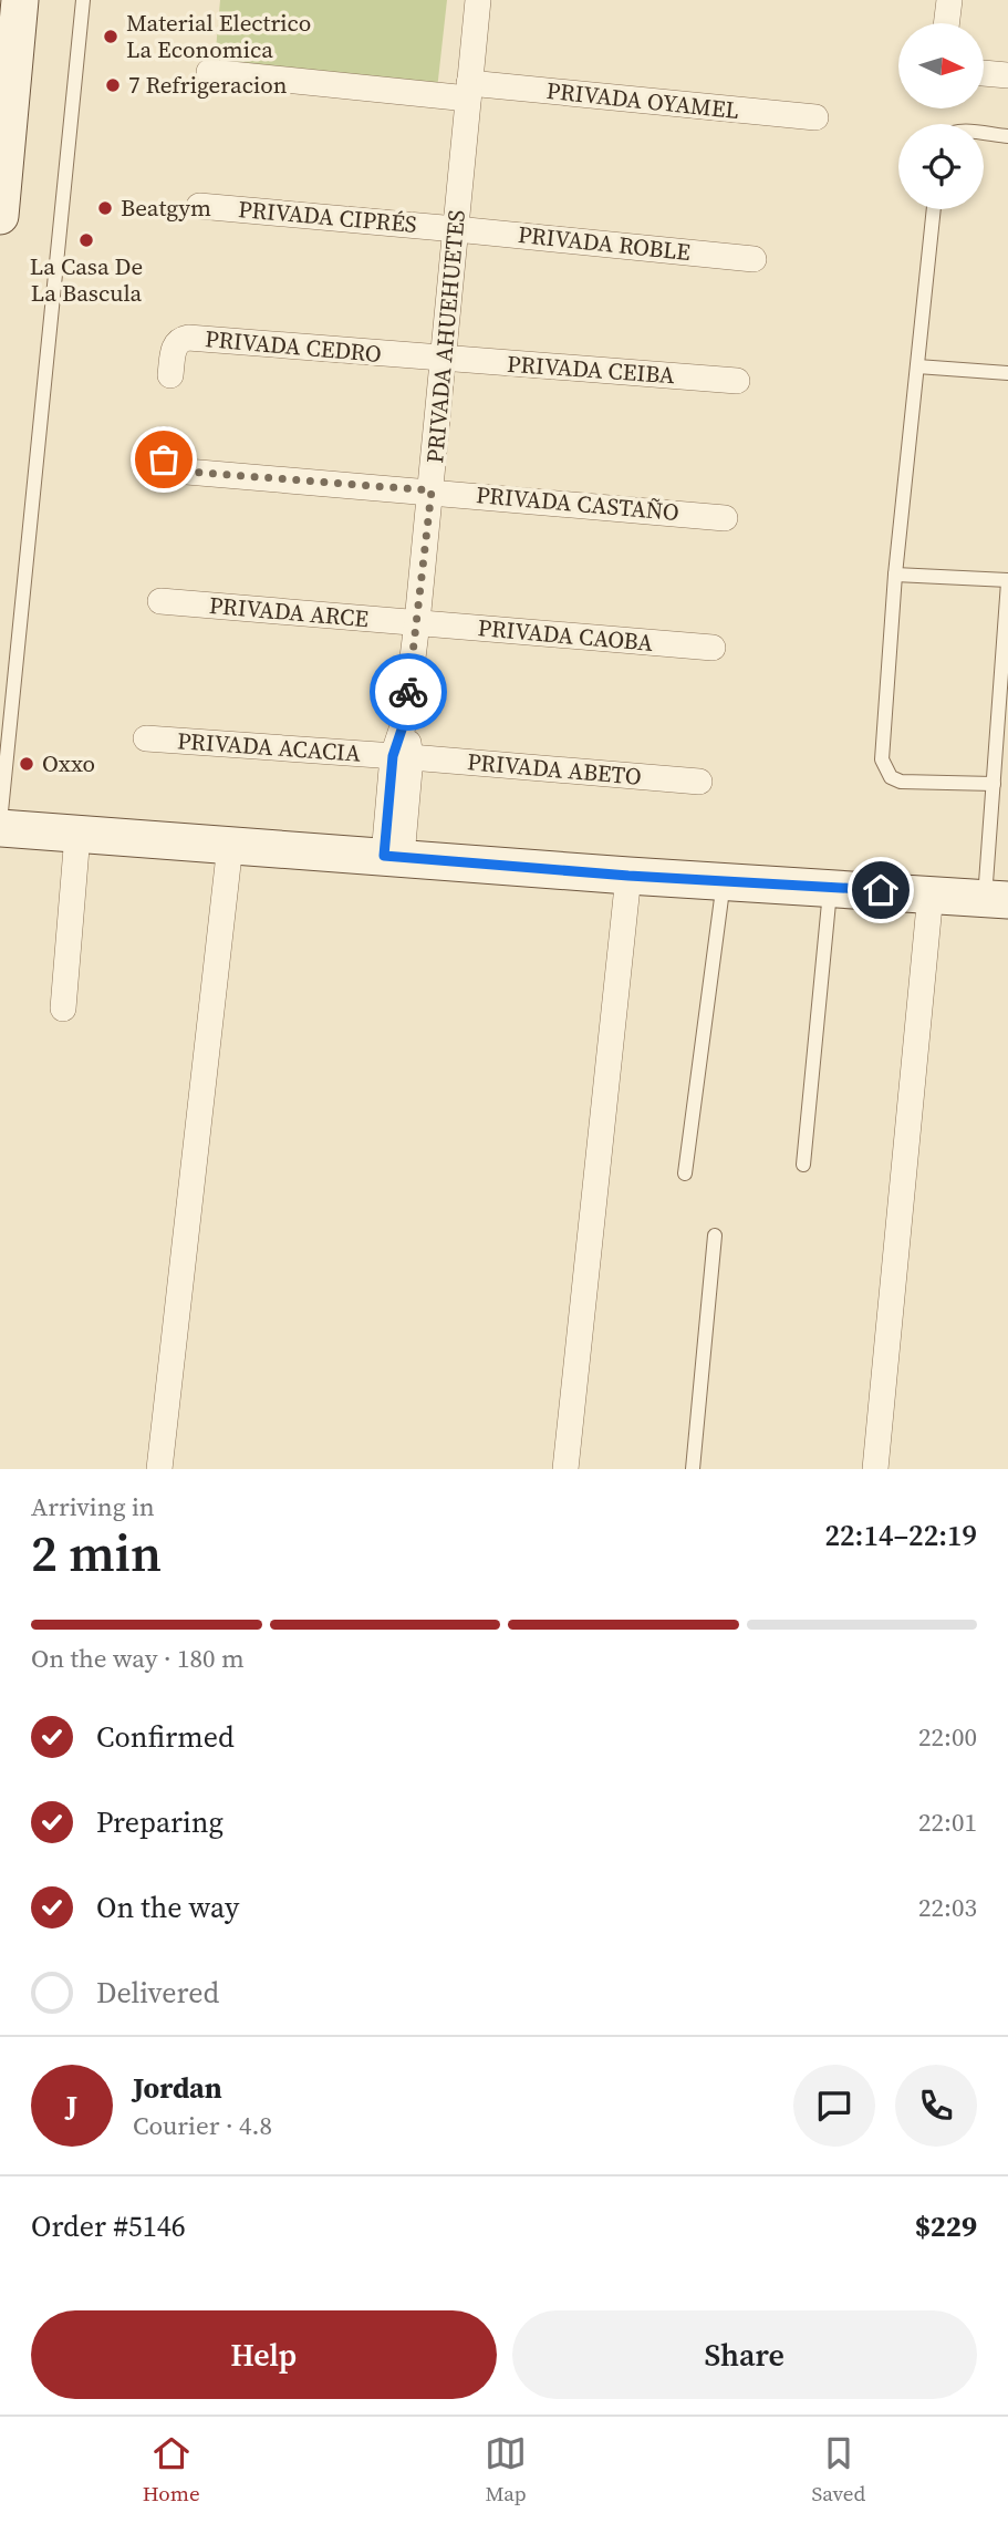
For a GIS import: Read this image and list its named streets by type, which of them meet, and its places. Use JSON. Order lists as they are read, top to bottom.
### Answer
{
  "streets": {
    "street": [
      "PRIVADA OYAMEL",
      "PRIVADA CIPRÉS",
      "PRIVADA ROBLE",
      "PRIVADA AHUEHUETES",
      "PRIVADA CEDRO",
      "PRIVADA CEIBA",
      "PRIVADA CASTAÑO",
      "PRIVADA ARCE",
      "PRIVADA CAOBA",
      "PRIVADA ACACIA",
      "PRIVADA ABETO"
    ]
  },
  "crossings": [
    ["PRIVADA OYAMEL", "PRIVADA AHUEHUETES"],
    ["PRIVADA CIPRÉS", "PRIVADA ROBLE"],
    ["PRIVADA CIPRÉS", "PRIVADA AHUEHUETES"],
    ["PRIVADA ROBLE", "PRIVADA AHUEHUETES"],
    ["PRIVADA AHUEHUETES", "PRIVADA CEDRO"],
    ["PRIVADA AHUEHUETES", "PRIVADA CEIBA"],
    ["PRIVADA AHUEHUETES", "PRIVADA CASTAÑO"],
    ["PRIVADA AHUEHUETES", "PRIVADA ARCE"],
    ["PRIVADA AHUEHUETES", "PRIVADA CAOBA"],
    ["PRIVADA AHUEHUETES", "PRIVADA ACACIA"],
    ["PRIVADA AHUEHUETES", "PRIVADA ABETO"],
    ["PRIVADA CEDRO", "PRIVADA CEIBA"],
    ["PRIVADA ARCE", "PRIVADA CAOBA"],
    ["PRIVADA ACACIA", "PRIVADA ABETO"]
  ],
  "places": [
    "Material Electrico La Economica",
    "7 Refrigeracion",
    "Beatgym",
    "La Casa De La Bascula",
    "Oxxo"
  ],
  "north": "right",
  "page": {
    "heading": ["2 min", "Arriving in", "22:14–22:19"],
    "panel": [
      "Jordan",
      "Courier · 4.8",
      "Order #5146",
      "$229"
    ],
    "bar": "On the way · 180 m",
    "list": [
      ["Confirmed", "22:00"],
      ["Preparing", "22:01"],
      ["On the way", "22:03"],
      "Delivered"
    ],
    "round": "J",
    "buttons": ["Help", "Share"],
    "tabs": ["Home", "Map", "Saved"]
  }
}
